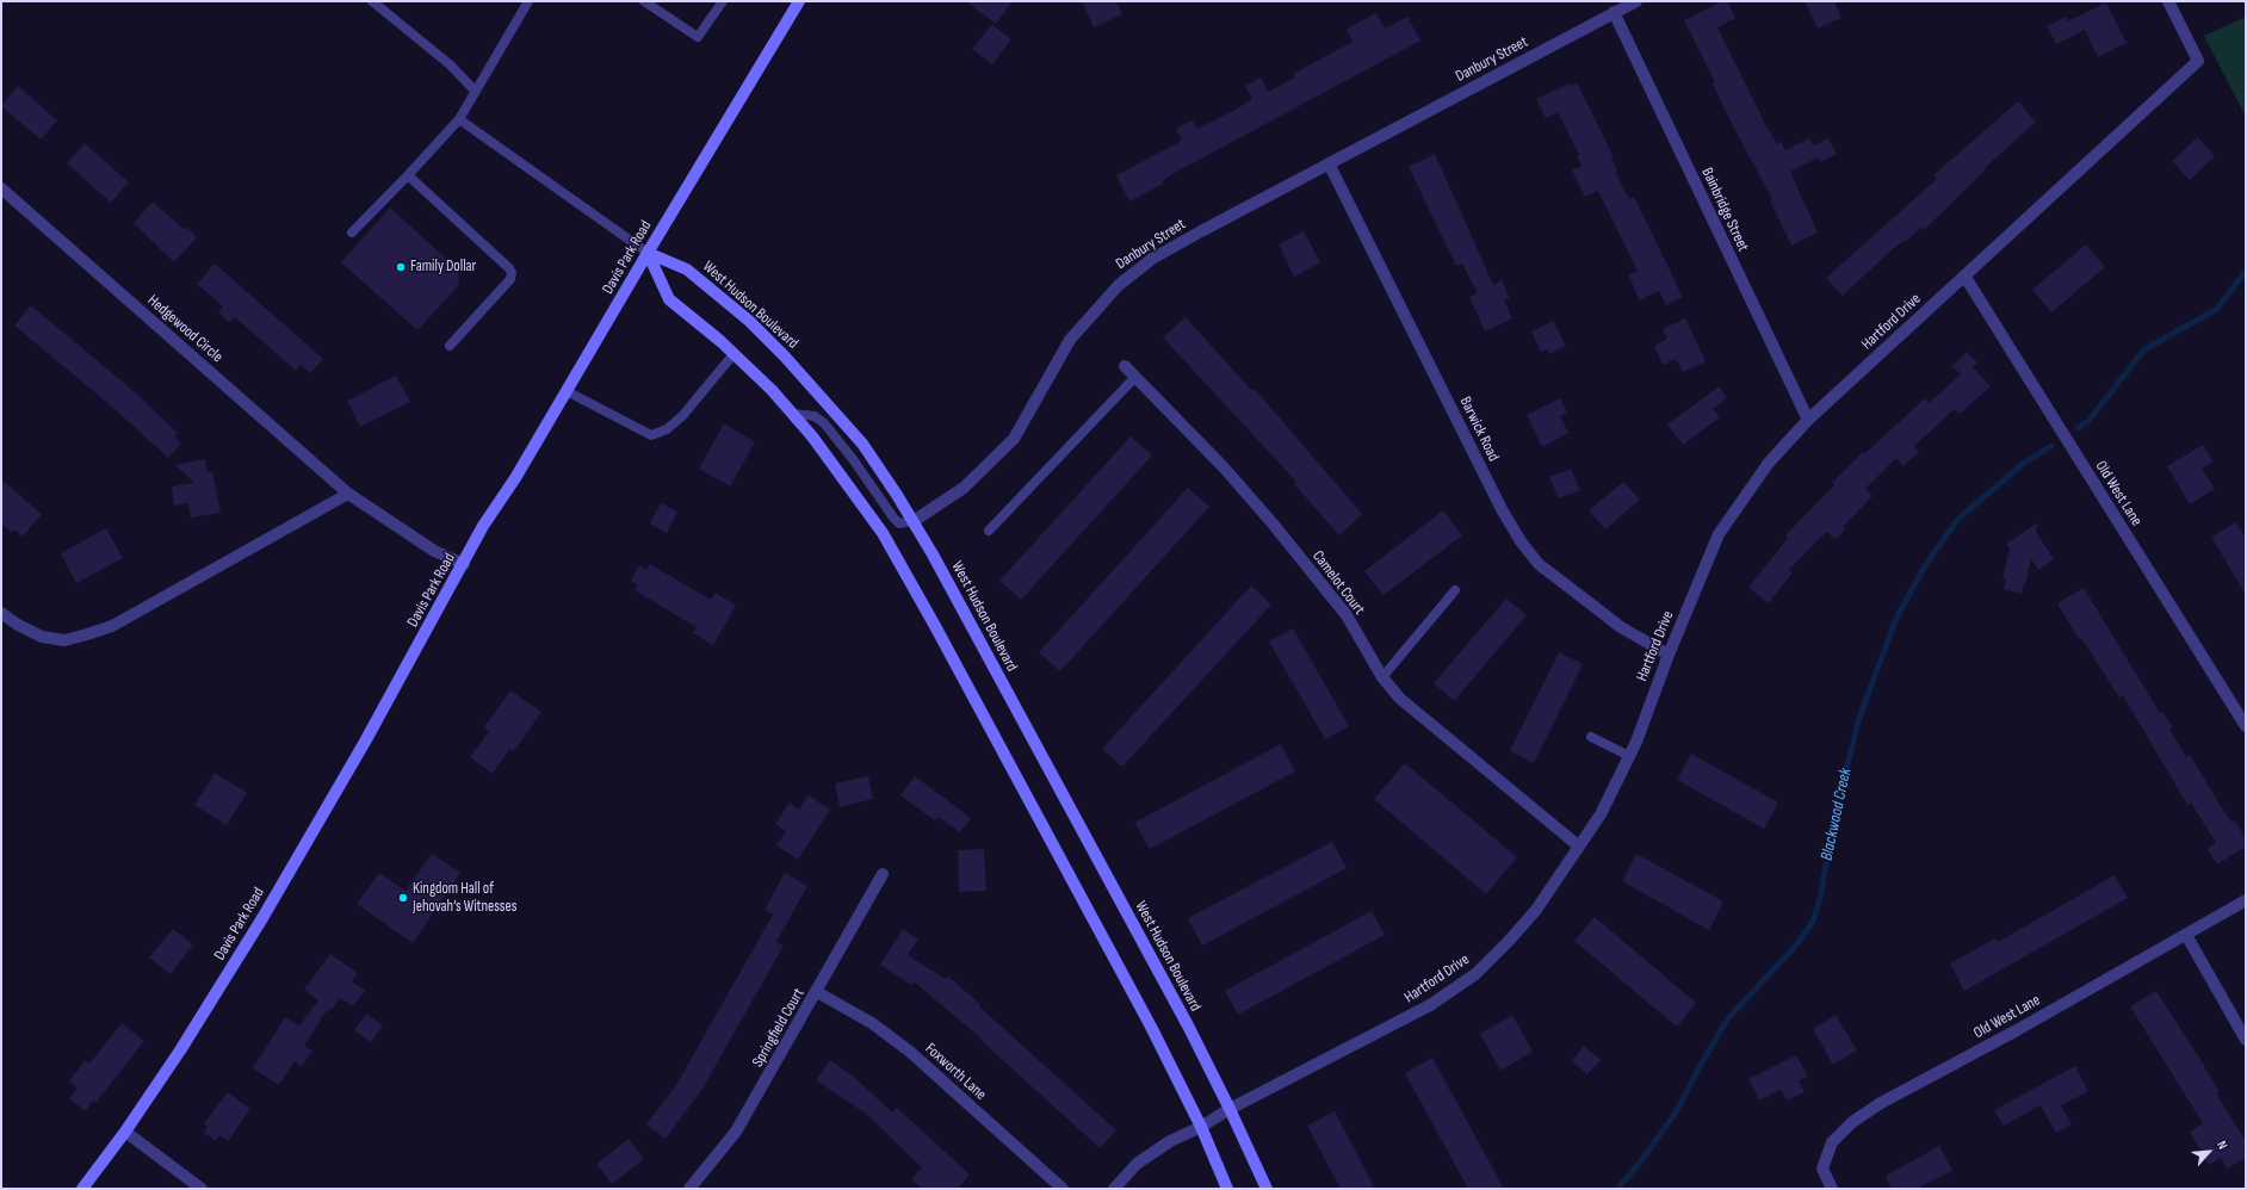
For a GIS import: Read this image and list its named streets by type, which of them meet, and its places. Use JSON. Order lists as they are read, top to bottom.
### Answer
{
  "streets": {
    "main road": ["Davis Park Road", "West Hudson Boulevard"],
    "street": [
      "Danbury Street",
      "Bainbridge Street",
      "Hartford Drive",
      "Hedgewood Circle",
      "Barwick Road",
      "Old West Lane",
      "Camelot Court",
      "Springfield Court",
      "Foxworth Lane"
    ]
  },
  "crossings": [
    ["Danbury Street", "Bainbridge Street"],
    ["Danbury Street", "West Hudson Boulevard"],
    ["Danbury Street", "Barwick Road"],
    ["Bainbridge Street", "Hartford Drive"],
    ["Davis Park Road", "West Hudson Boulevard"],
    ["Davis Park Road", "Hedgewood Circle"],
    ["West Hudson Boulevard", "Hartford Drive"],
    ["Hartford Drive", "Barwick Road"],
    ["Hartford Drive", "Old West Lane"],
    ["Hartford Drive", "Camelot Court"],
    ["Springfield Court", "Foxworth Lane"]
  ],
  "water": ["Blackwood Creek"],
  "places": ["Family Dollar", "Kingdom Hall of Jehovah’s Witnesses"],
  "north": "top right"
}
